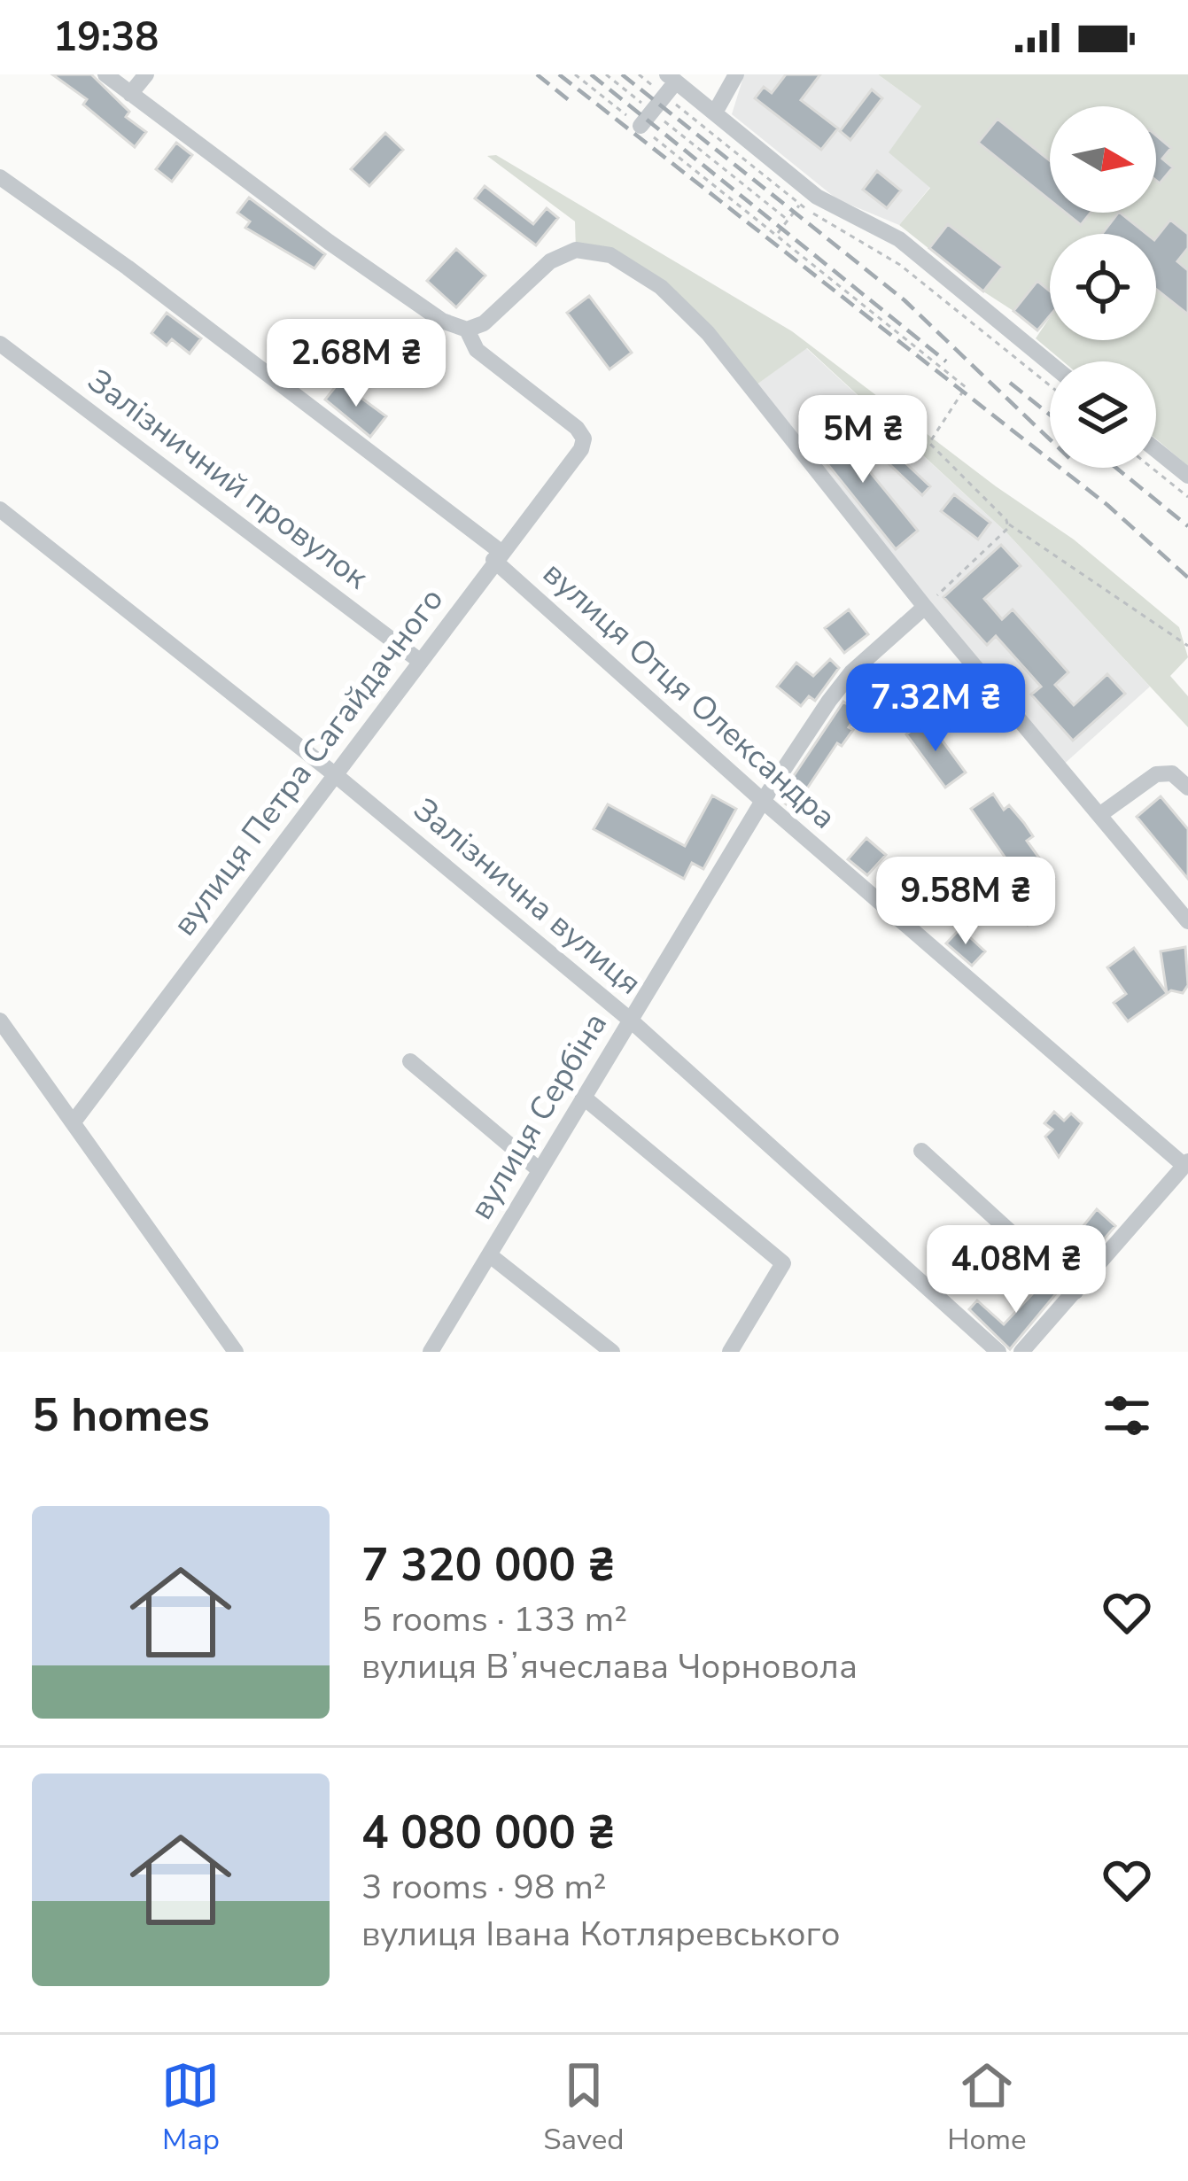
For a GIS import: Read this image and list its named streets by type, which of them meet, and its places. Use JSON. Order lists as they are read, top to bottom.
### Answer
{
  "streets": {
    "street": [
      "Залізничний провулок",
      "вулиця Отця Олександра",
      "вулиця Петра Сагайдачного",
      "Залізнична вулиця",
      "вулиця Сербіна"
    ]
  },
  "crossings": [
    ["Залізничний провулок", "вулиця Петра Сагайдачного"],
    ["вулиця Отця Олександра", "вулиця Петра Сагайдачного"],
    ["вулиця Отця Олександра", "вулиця Сербіна"],
    ["вулиця Петра Сагайдачного", "Залізнична вулиця"],
    ["Залізнична вулиця", "вулиця Сербіна"]
  ],
  "north": "right",
  "page": {
    "status": "19:38",
    "price": [
      "2.68M ₴",
      "5M ₴",
      "7.32M ₴",
      "9.58M ₴",
      "4.08M ₴"
    ],
    "heading": "5 homes",
    "list": [
      {
        "name": "7 320 000 ₴",
        "note": "5 rooms · 133 m² · вулиця Вʼячеслава Чорновола"
      },
      {
        "name": "4 080 000 ₴",
        "note": "3 rooms · 98 m² · вулиця Івана Котляревського"
      }
    ],
    "tabs": ["Map", "Saved", "Home"]
  }
}
